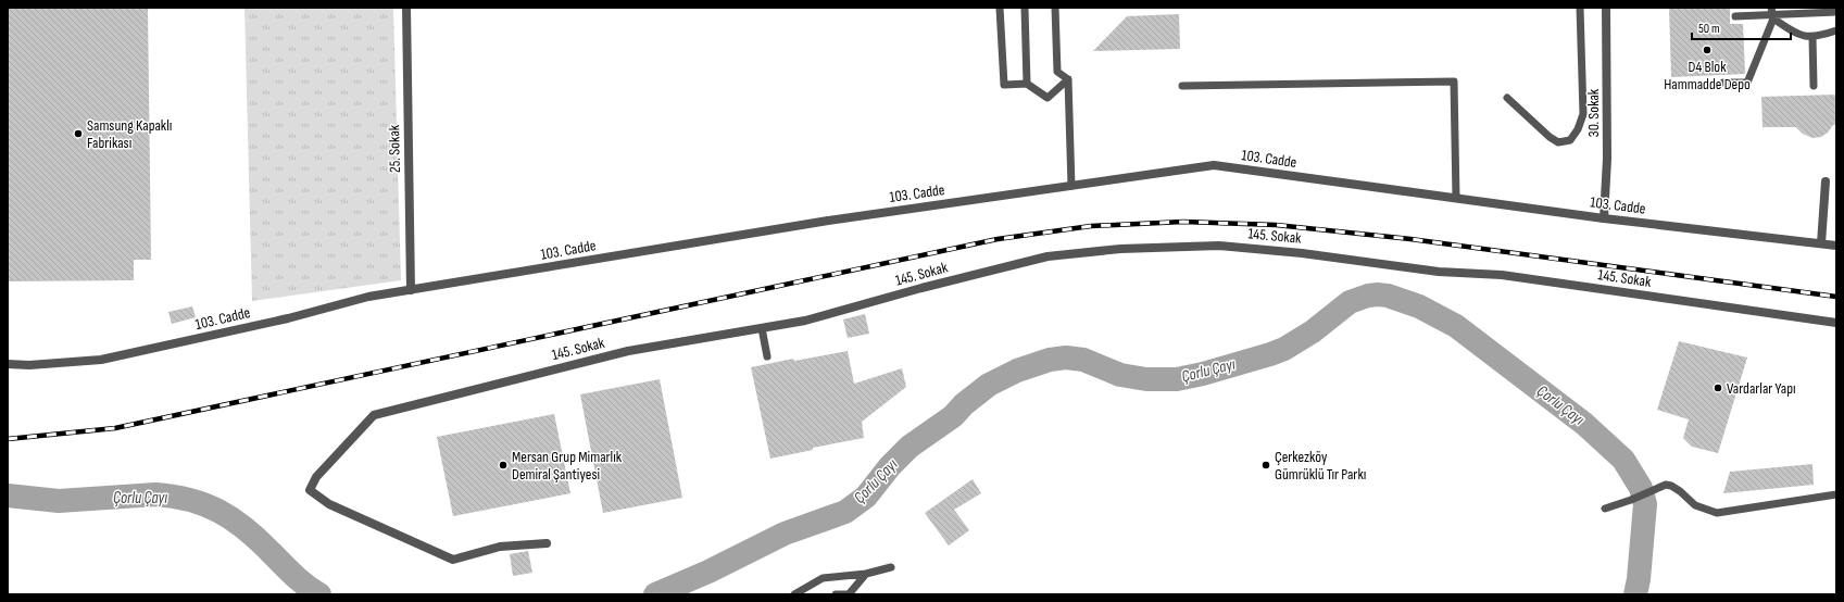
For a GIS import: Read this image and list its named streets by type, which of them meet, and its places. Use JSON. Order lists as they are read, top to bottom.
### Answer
{
  "streets": {
    "street": [
      "30. Sokak",
      "25. Sokak",
      "103. Cadde",
      "145. Sokak"
    ]
  },
  "crossings": [
    ["30. Sokak", "103. Cadde"],
    ["25. Sokak", "103. Cadde"]
  ],
  "water": ["Çorlu Çayı"],
  "places": [
    "D4 Blok Hammadde Depo",
    "Samsung Kapaklı Fabrikası",
    "Vardarlar Yapı",
    "Mersan Grup Mimarlık Demiral Şantiyesi",
    "Çerkezköy Gümrüklü Tır Parkı"
  ],
  "scale_bar": "50 m"
}
